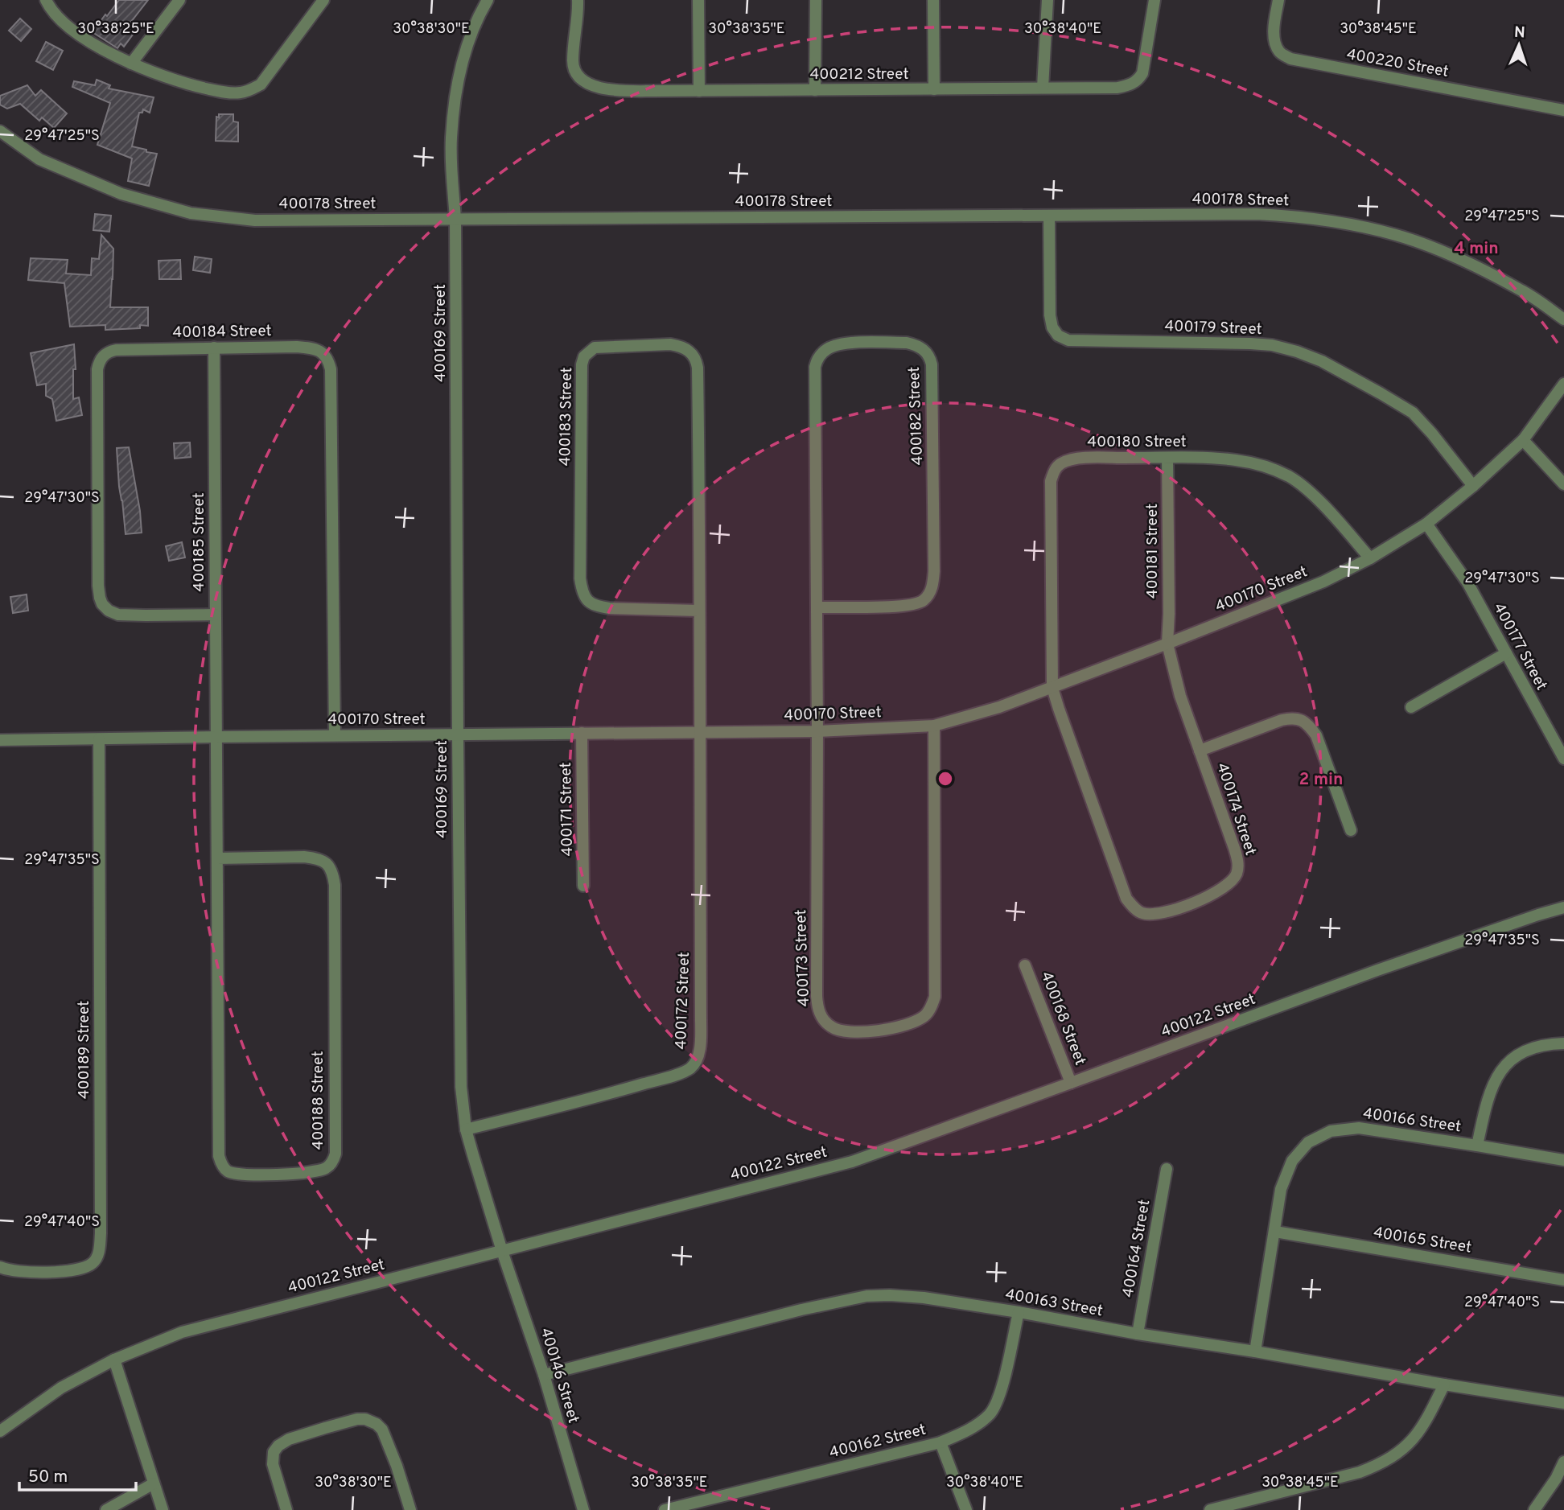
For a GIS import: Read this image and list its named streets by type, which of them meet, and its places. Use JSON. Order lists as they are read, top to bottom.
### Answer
{
  "streets": {
    "street": [
      "400220 Street",
      "400212 Street",
      "400178 Street",
      "400179 Street",
      "400184 Street",
      "400169 Street",
      "400182 Street",
      "400183 Street",
      "400180 Street",
      "400185 Street",
      "400181 Street",
      "400170 Street",
      "400177 Street",
      "400171 Street",
      "400174 Street",
      "400173 Street",
      "400172 Street",
      "400122 Street",
      "400168 Street",
      "400189 Street",
      "400188 Street",
      "400166 Street",
      "400165 Street",
      "400164 Street",
      "400163 Street",
      "400146 Street",
      "400162 Street"
    ]
  },
  "crossings": [
    ["400178 Street", "400179 Street"],
    ["400178 Street", "400169 Street"],
    ["400179 Street", "400170 Street"],
    ["400184 Street", "400185 Street"],
    ["400184 Street", "400170 Street"],
    ["400169 Street", "400170 Street"],
    ["400169 Street", "400172 Street"],
    ["400169 Street", "400122 Street"],
    ["400169 Street", "400146 Street"],
    ["400182 Street", "400170 Street"],
    ["400182 Street", "400173 Street"],
    ["400183 Street", "400170 Street"],
    ["400183 Street", "400172 Street"],
    ["400180 Street", "400181 Street"],
    ["400180 Street", "400170 Street"],
    ["400180 Street", "400174 Street"],
    ["400185 Street", "400170 Street"],
    ["400185 Street", "400188 Street"],
    ["400181 Street", "400170 Street"],
    ["400181 Street", "400174 Street"],
    ["400170 Street", "400177 Street"],
    ["400170 Street", "400171 Street"],
    ["400170 Street", "400174 Street"],
    ["400170 Street", "400173 Street"],
    ["400170 Street", "400172 Street"],
    ["400170 Street", "400189 Street"],
    ["400170 Street", "400188 Street"],
    ["400122 Street", "400168 Street"],
    ["400122 Street", "400146 Street"],
    ["400166 Street", "400165 Street"],
    ["400166 Street", "400163 Street"],
    ["400164 Street", "400163 Street"],
    ["400163 Street", "400146 Street"],
    ["400163 Street", "400162 Street"]
  ],
  "scale_bar": "50 m",
  "north": "top",
  "coordinates": [
    "30°38'25\"E",
    "30°38'30\"E",
    "30°38'35\"E",
    "30°38'40\"E",
    "30°38'45\"E",
    "29°47'25\"S",
    "29°47'30\"S",
    "29°47'35\"S",
    "29°47'40\"S"
  ],
  "rings": ["4 min", "2 min"]
}
